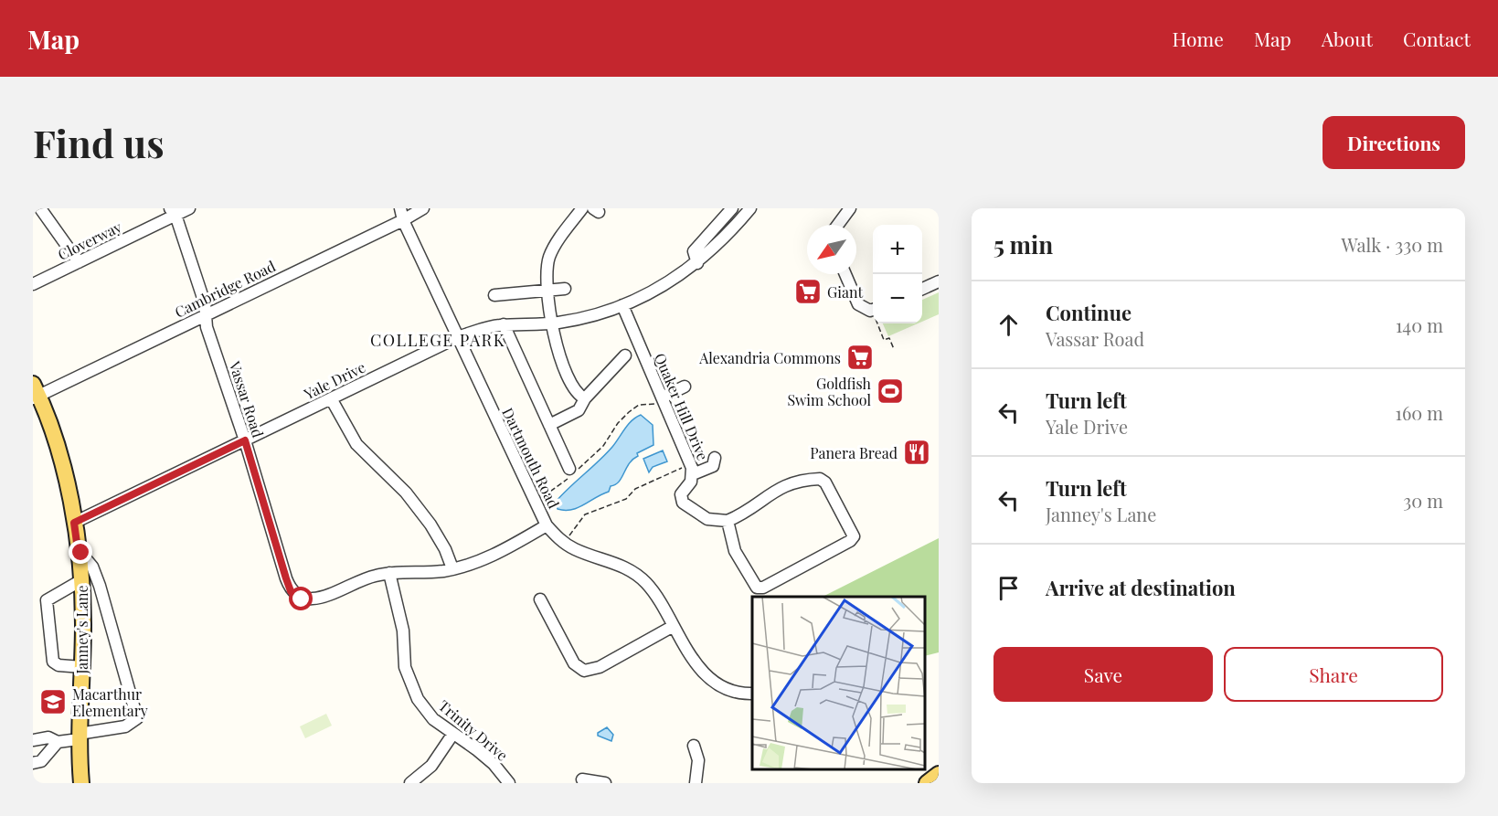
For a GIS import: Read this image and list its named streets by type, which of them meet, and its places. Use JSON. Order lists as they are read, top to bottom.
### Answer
{
  "streets": {
    "main road": ["Janney's Lane"],
    "street": [
      "Cloverway",
      "Cambridge Road",
      "Yale Drive",
      "Vassar Road",
      "Quaker Hill Drive",
      "Dartmouth Road",
      "Trinity Drive"
    ]
  },
  "crossings": [
    ["Cloverway", "Vassar Road"],
    ["Cambridge Road", "Vassar Road"],
    ["Cambridge Road", "Dartmouth Road"],
    ["Cambridge Road", "Janney's Lane"],
    ["Yale Drive", "Vassar Road"],
    ["Yale Drive", "Quaker Hill Drive"],
    ["Yale Drive", "Dartmouth Road"],
    ["Yale Drive", "Janney's Lane"],
    ["Vassar Road", "Trinity Drive"]
  ],
  "districts": ["COLLEGE PARK"],
  "places": {
    "supermarket": ["Giant", "Alexandria Commons"],
    "sports": ["Goldfish Swim School"],
    "restaurant": ["Panera Bread"],
    "school or university": ["Macarthur Elementary"]
  },
  "north": "bottom left",
  "page": {
    "header": "Map",
    "nav": [
      "Home",
      "Map",
      "About",
      "Contact"
    ],
    "buttons": [
      "Directions",
      ["Save", "Share"]
    ],
    "title": "Find us",
    "heading": ["5 min", "Walk · 330 m"],
    "map_buttons": ["+", "−"],
    "list": [
      ["Continue", "Vassar Road", "140 m"],
      ["Turn left", "Yale Drive", "160 m"],
      ["Turn left", "Janney's Lane", "30 m"],
      "Arrive at destination"
    ]
  }
}
